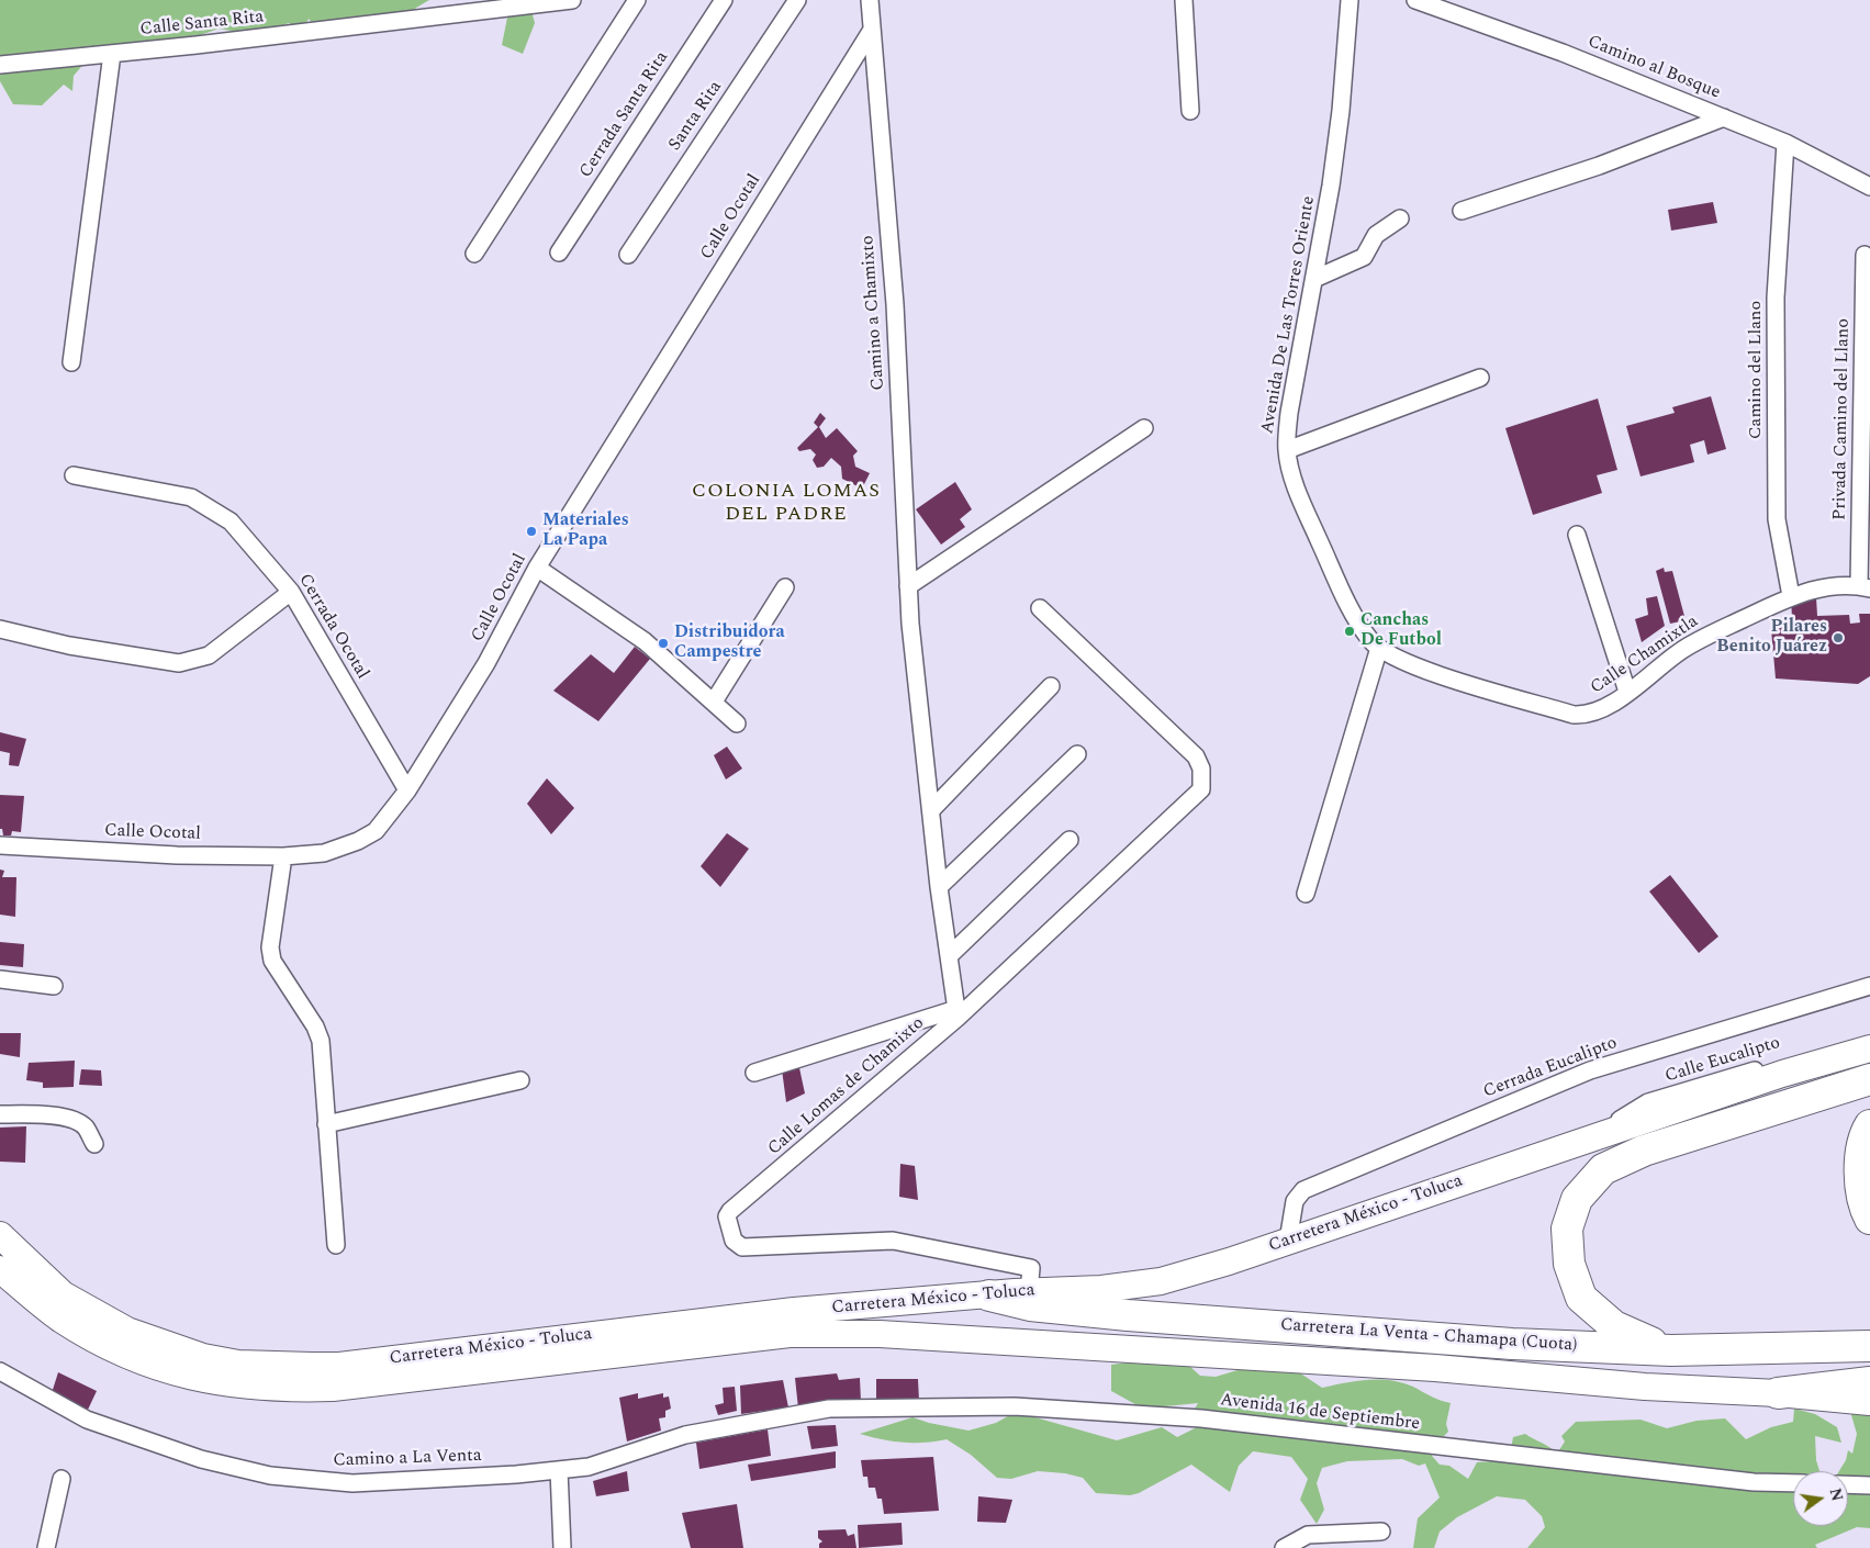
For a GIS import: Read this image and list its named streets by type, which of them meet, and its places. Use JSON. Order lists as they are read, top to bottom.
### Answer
{
  "streets": {
    "highway": ["Carretera La Venta - Chamapa (Cuota)"],
    "main road": ["Carretera México - Toluca"],
    "street": [
      "Calle Santa Rita",
      "Camino al Bosque",
      "Cerrada Santa Rita",
      "Santa Rita",
      "Calle Ocotal",
      "Camino a Chamixto",
      "Avenida De Las Torres Oriente",
      "Camino del Llano",
      "Privada Camino del Llano",
      "Cerrada Ocotal",
      "Calle Chamixtla",
      "Calle Eucalipto",
      "Cerrada Eucalipto",
      "Calle Lomas de Chamixto",
      "Avenida 16 de Septiembre",
      "Camino a La Venta"
    ]
  },
  "crossings": [
    ["Camino al Bosque", "Camino del Llano"],
    ["Calle Ocotal", "Camino a Chamixto"],
    ["Calle Ocotal", "Cerrada Ocotal"],
    ["Avenida De Las Torres Oriente", "Calle Chamixtla"],
    ["Camino del Llano", "Calle Chamixtla"],
    ["Privada Camino del Llano", "Calle Chamixtla"],
    ["Calle Eucalipto", "Carretera México - Toluca"],
    ["Cerrada Eucalipto", "Carretera México - Toluca"],
    ["Calle Lomas de Chamixto", "Carretera México - Toluca"],
    ["Carretera México - Toluca", "Carretera La Venta - Chamapa (Cuota)"],
    ["Avenida 16 de Septiembre", "Camino a La Venta"]
  ],
  "districts": ["COLONIA LOMAS DEL PADRE"],
  "places": [
    "Materiales La Papa",
    "Canchas De Futbol",
    "Pilares Benito Juárez",
    "Distribuidora Campestre"
  ],
  "north": "right"
}
